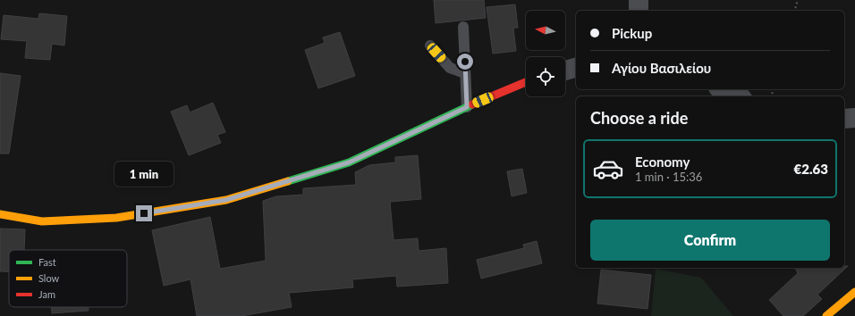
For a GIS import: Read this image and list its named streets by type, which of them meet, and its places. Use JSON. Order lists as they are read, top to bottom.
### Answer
{
  "legend": ["Fast", "Slow", "Jam"],
  "north": "left",
  "page": {
    "banner": ["Pickup", "Αγίου Βασιλείου"],
    "heading": "Choose a ride",
    "list": [
      {
        "name": "Economy",
        "note": "1 min · 15:36",
        "value": "€2.63"
      }
    ],
    "bubble": "1 min",
    "buttons": "Confirm"
  }
}
